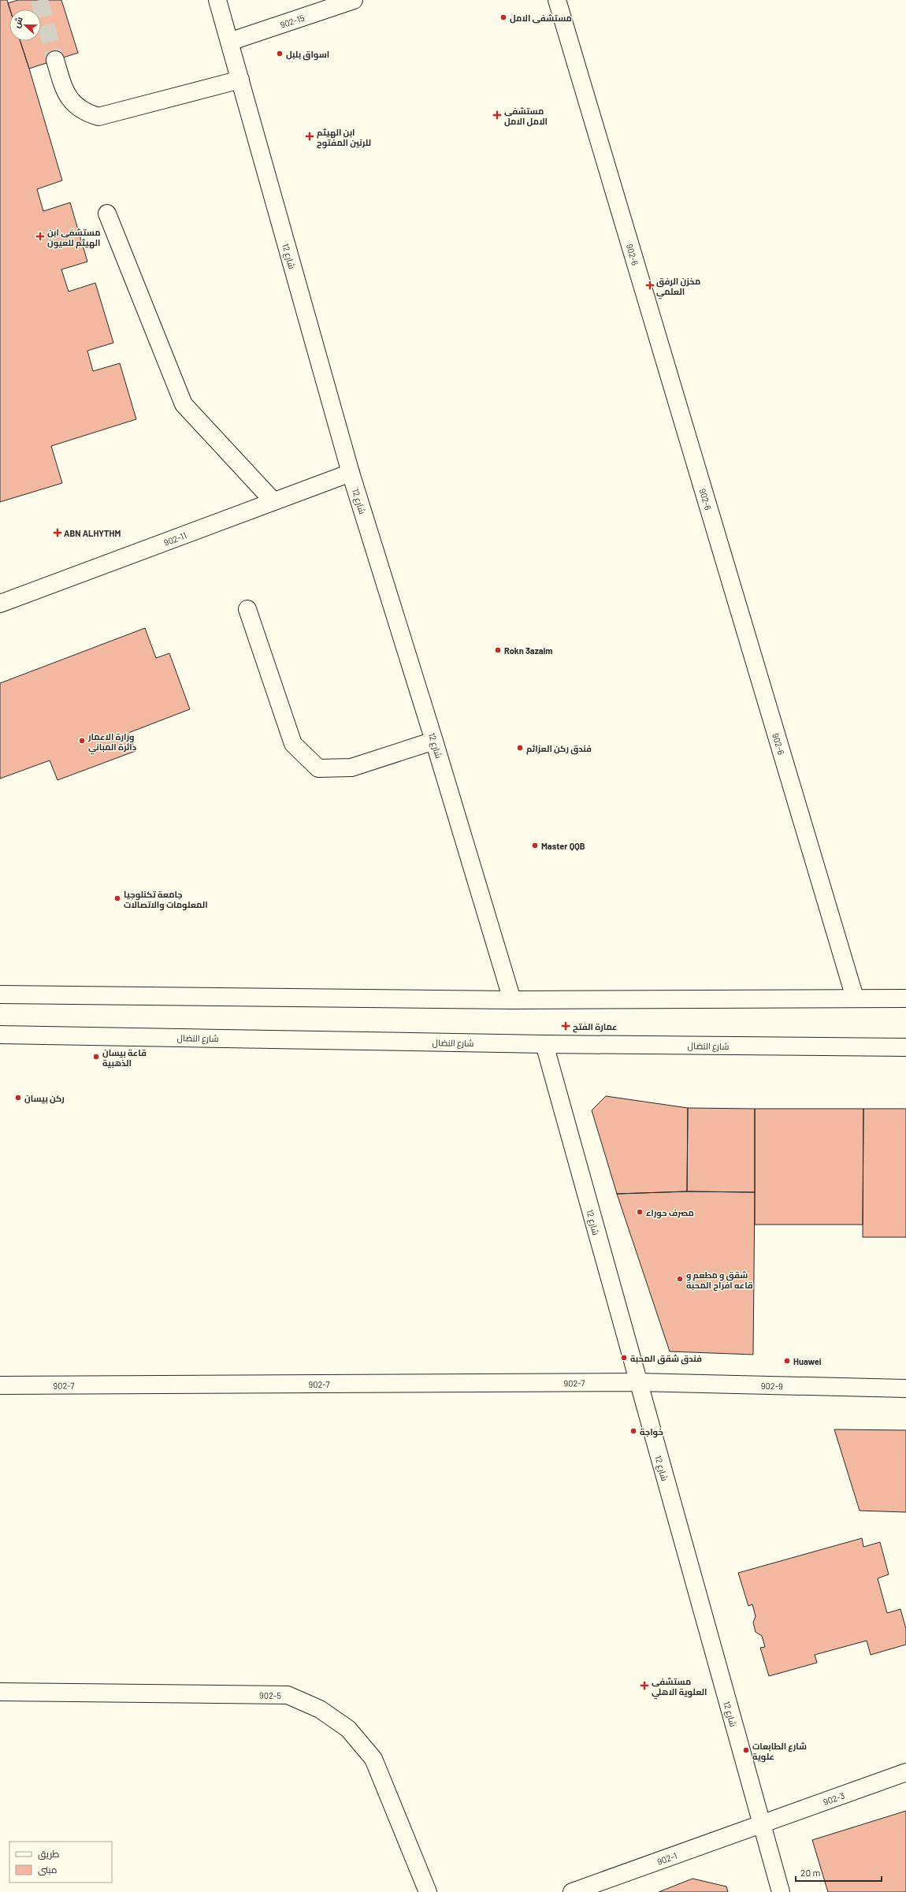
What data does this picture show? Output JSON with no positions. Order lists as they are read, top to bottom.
{
  "streets": {
    "street": [
      "902-15",
      "902-6",
      "شارع 12",
      "902-11",
      "شارع النضال",
      "902-7",
      "902-9",
      "902-5",
      "902-3",
      "902-1"
    ]
  },
  "crossings": [
    ["902-15", "شارع 12"],
    ["شارع 12", "902-11"],
    ["شارع 12", "شارع النضال"],
    ["شارع 12", "902-7"],
    ["شارع 12", "902-9"],
    ["شارع 12", "902-3"],
    ["شارع 12", "902-1"],
    ["902-7", "902-9"],
    ["902-3", "902-1"]
  ],
  "places": {
    "other": [
      "مستشفى الامل",
      "اسواق بلبل",
      "Rokn 3azaim",
      "وزارة الاعمار دائرة المباني",
      "فندق ركن العزائم",
      "Master QQB",
      "جامعة تكنلوجيا المعلومات والاتصالات",
      "قاعة بيسان الذهبية",
      "ركن بيسان",
      "مصرف حوراء",
      "شقق و مطعم و قاعه افراح المحبة",
      "فندق شقق المحبة",
      "Huawei",
      "خواجة",
      "شارع الطابعات علوية"
    ],
    "health": [
      "مستشفى الامل الامل",
      "ابن الهيثم للرنين المفتوح",
      "مستشفى ابن الهيثم للعيون",
      "مخزن الرفق العلمي",
      "ABN ALHYTHM",
      "عمارة الفتح",
      "مستشفى العلوية الاهلي"
    ]
  },
  "legend": ["طريق", "مبنى"],
  "scale_bar": "20 m",
  "north": "left"
}
